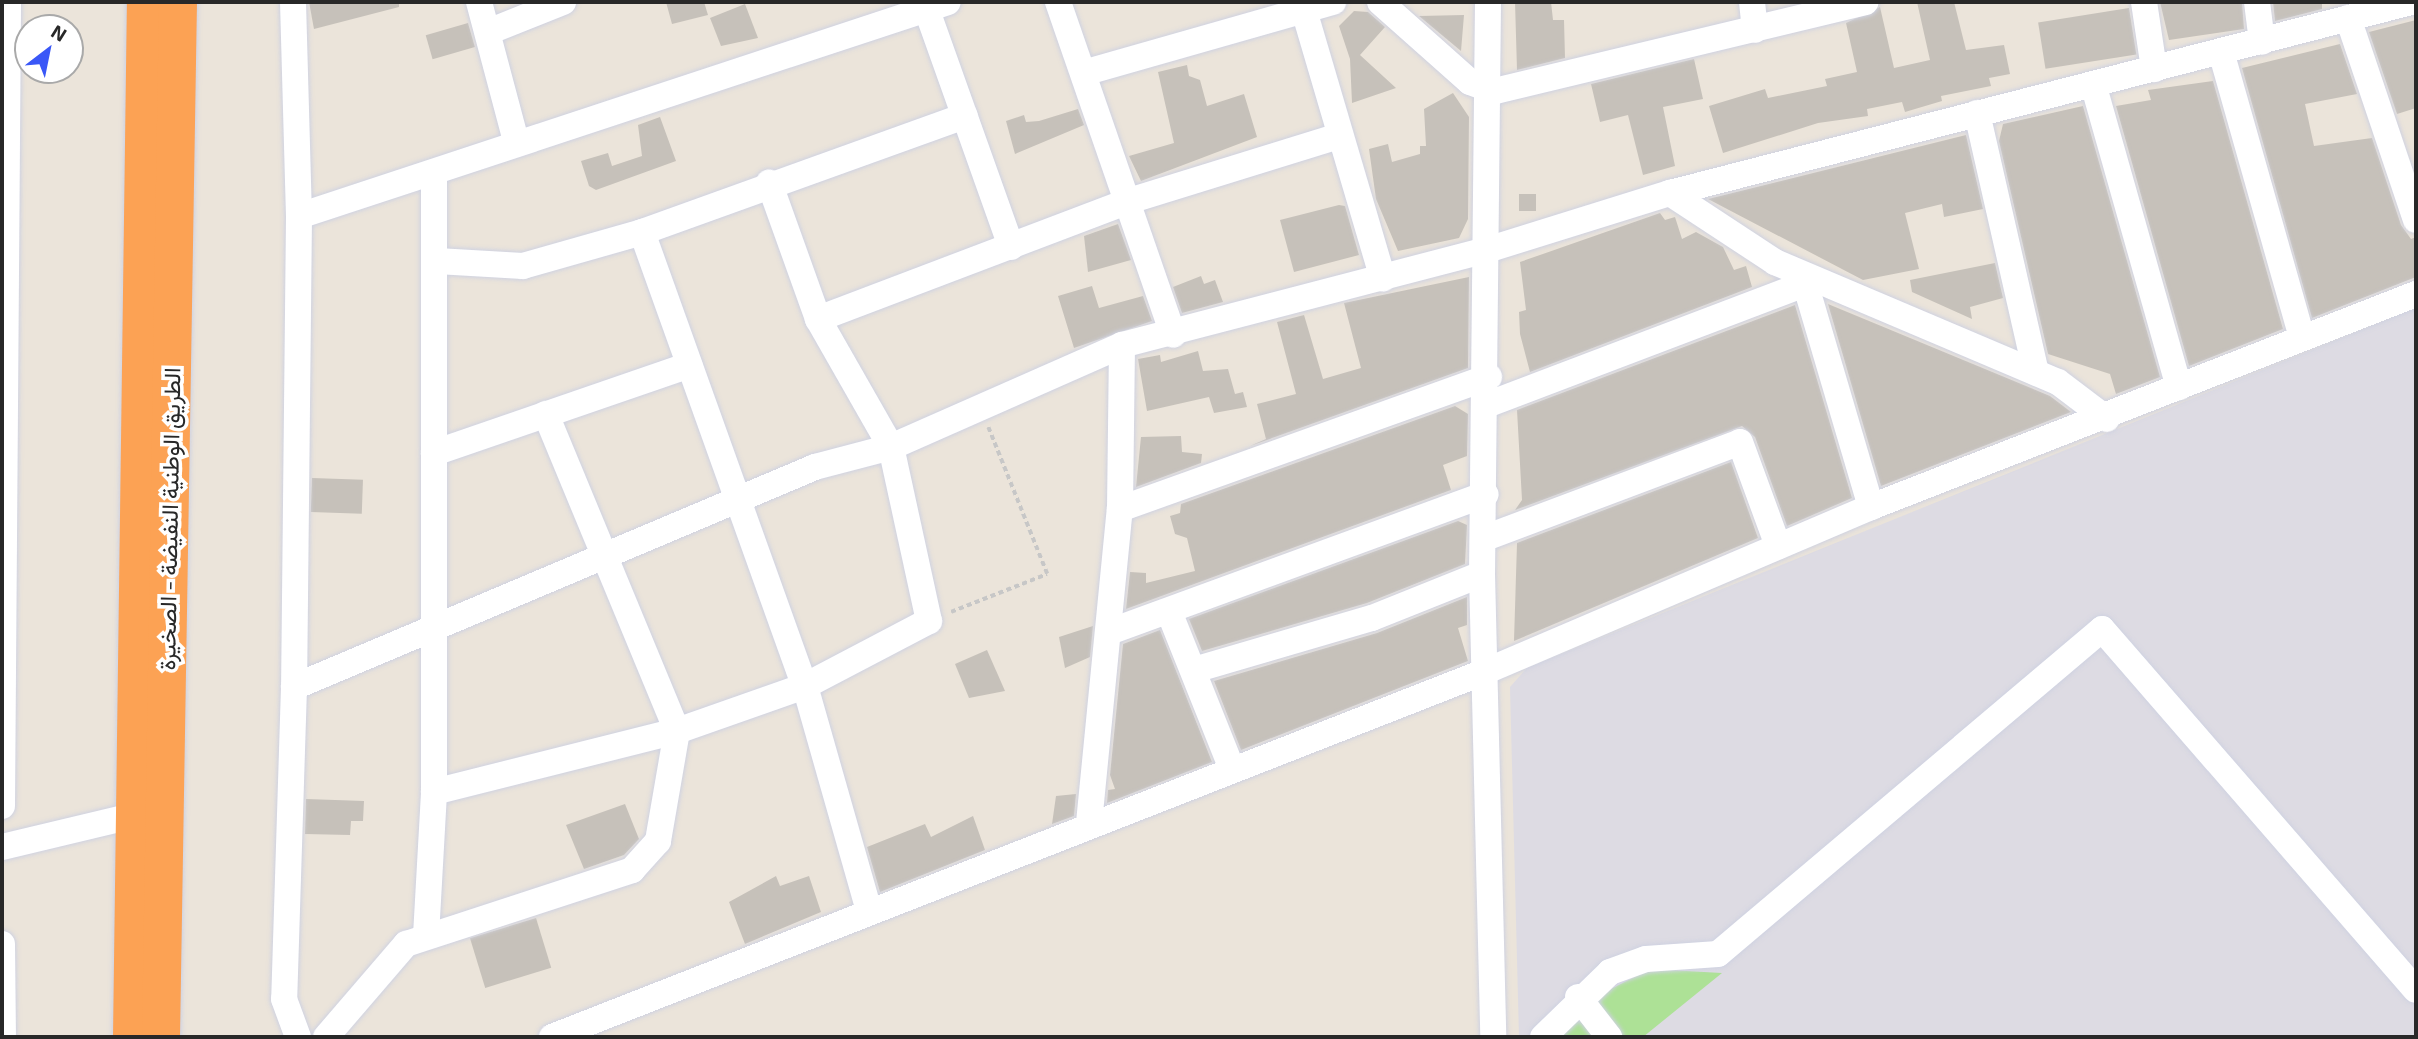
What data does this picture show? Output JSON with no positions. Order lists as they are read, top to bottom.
{
  "streets": {
    "highway": ["الطريق الوطنية النفيضة - الصخيرة"]
  },
  "north": "top right"
}
